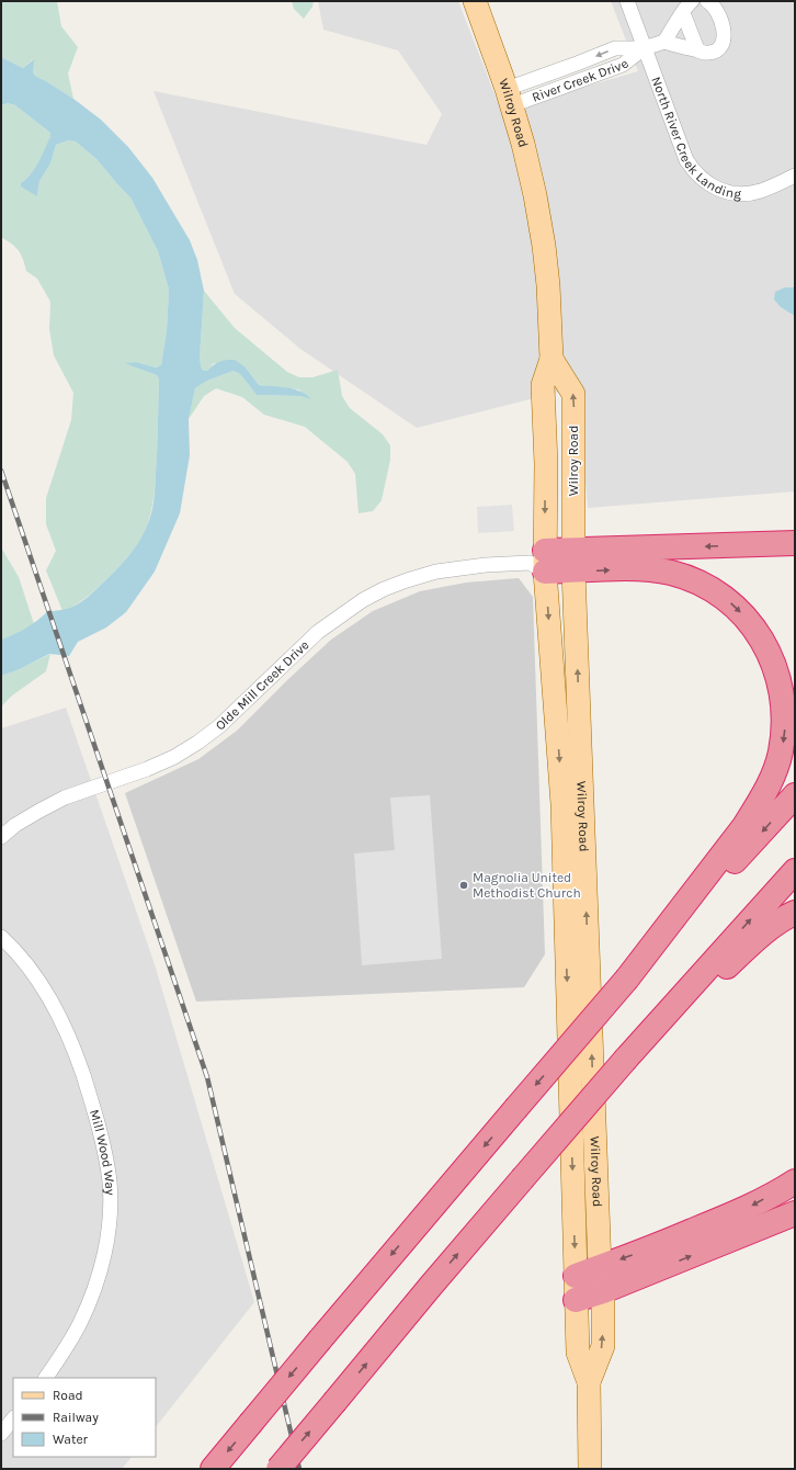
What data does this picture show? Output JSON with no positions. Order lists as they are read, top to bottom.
{
  "streets": {
    "main road": ["Wilroy Road"],
    "street": [
      "River Creek Drive",
      "North River Creek Landing",
      "Olde Mill Creek Drive",
      "Mill Wood Way"
    ]
  },
  "crossings": [
    ["River Creek Drive", "Wilroy Road"],
    ["River Creek Drive", "North River Creek Landing"],
    ["Wilroy Road", "Olde Mill Creek Drive"]
  ],
  "places": ["Magnolia United Methodist Church"],
  "legend": ["Road", "Railway", "Water"]
}
